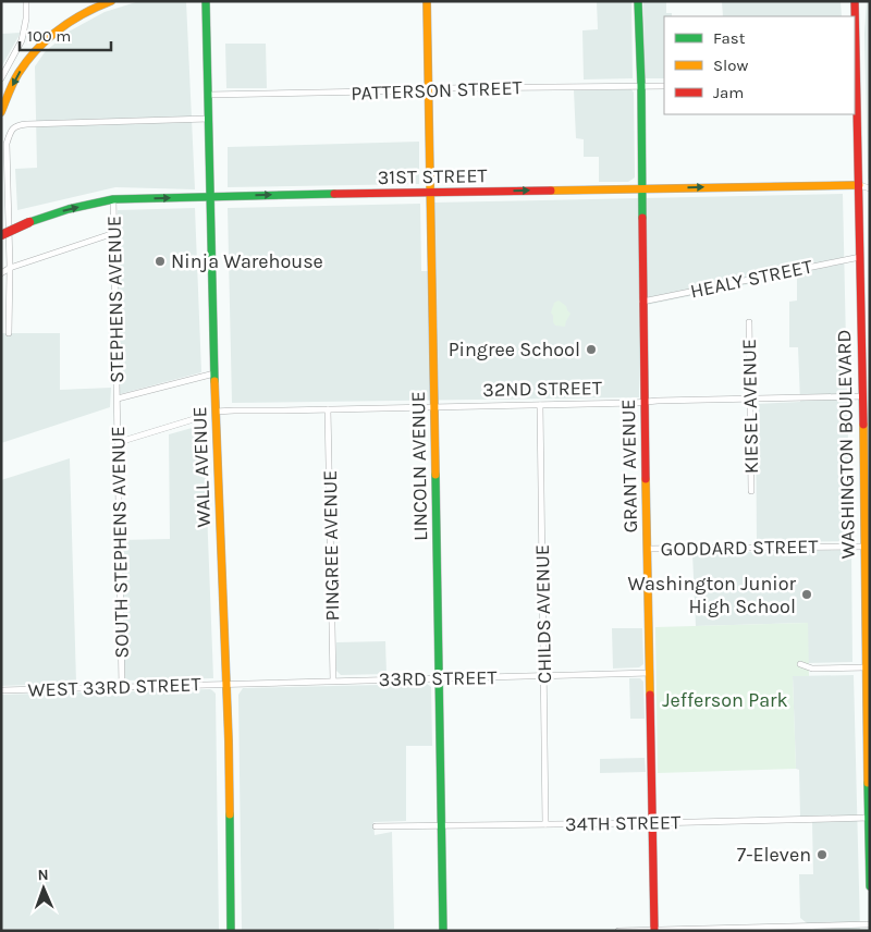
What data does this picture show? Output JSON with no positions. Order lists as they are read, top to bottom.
{
  "streets": {
    "main road": [
      "31ST STREET",
      "WASHINGTON BOULEVARD",
      "LINCOLN AVENUE",
      "GRANT AVENUE",
      "WALL AVENUE"
    ],
    "street": [
      "PATTERSON STREET",
      "HEALY STREET",
      "STEPHENS AVENUE",
      "32ND STREET",
      "KIESEL AVENUE",
      "SOUTH STEPHENS AVENUE",
      "PINGREE AVENUE",
      "GODDARD STREET",
      "CHILDS AVENUE",
      "33RD STREET",
      "WEST 33RD STREET",
      "34TH STREET"
    ]
  },
  "crossings": [
    ["PATTERSON STREET", "LINCOLN AVENUE"],
    ["PATTERSON STREET", "GRANT AVENUE"],
    ["PATTERSON STREET", "WALL AVENUE"],
    ["31ST STREET", "STEPHENS AVENUE"],
    ["31ST STREET", "WASHINGTON BOULEVARD"],
    ["31ST STREET", "LINCOLN AVENUE"],
    ["31ST STREET", "GRANT AVENUE"],
    ["31ST STREET", "WALL AVENUE"],
    ["HEALY STREET", "WASHINGTON BOULEVARD"],
    ["HEALY STREET", "GRANT AVENUE"],
    ["STEPHENS AVENUE", "SOUTH STEPHENS AVENUE"],
    ["32ND STREET", "KIESEL AVENUE"],
    ["32ND STREET", "WASHINGTON BOULEVARD"],
    ["32ND STREET", "LINCOLN AVENUE"],
    ["32ND STREET", "GRANT AVENUE"],
    ["32ND STREET", "WALL AVENUE"],
    ["32ND STREET", "PINGREE AVENUE"],
    ["32ND STREET", "CHILDS AVENUE"],
    ["WASHINGTON BOULEVARD", "GODDARD STREET"],
    ["WASHINGTON BOULEVARD", "34TH STREET"],
    ["LINCOLN AVENUE", "33RD STREET"],
    ["LINCOLN AVENUE", "34TH STREET"],
    ["GRANT AVENUE", "GODDARD STREET"],
    ["GRANT AVENUE", "33RD STREET"],
    ["GRANT AVENUE", "34TH STREET"],
    ["WALL AVENUE", "33RD STREET"],
    ["WALL AVENUE", "WEST 33RD STREET"],
    ["SOUTH STEPHENS AVENUE", "WEST 33RD STREET"],
    ["PINGREE AVENUE", "33RD STREET"],
    ["CHILDS AVENUE", "33RD STREET"],
    ["CHILDS AVENUE", "34TH STREET"],
    ["33RD STREET", "WEST 33RD STREET"]
  ],
  "one_way": ["31ST STREET"],
  "parks": ["Jefferson Park"],
  "places": [
    "Ninja Warehouse",
    "Pingree School",
    "Washington Junior High School",
    "7-Eleven"
  ],
  "legend": ["Fast", "Slow", "Jam"],
  "scale_bar": "100 m",
  "north": "top"
}
